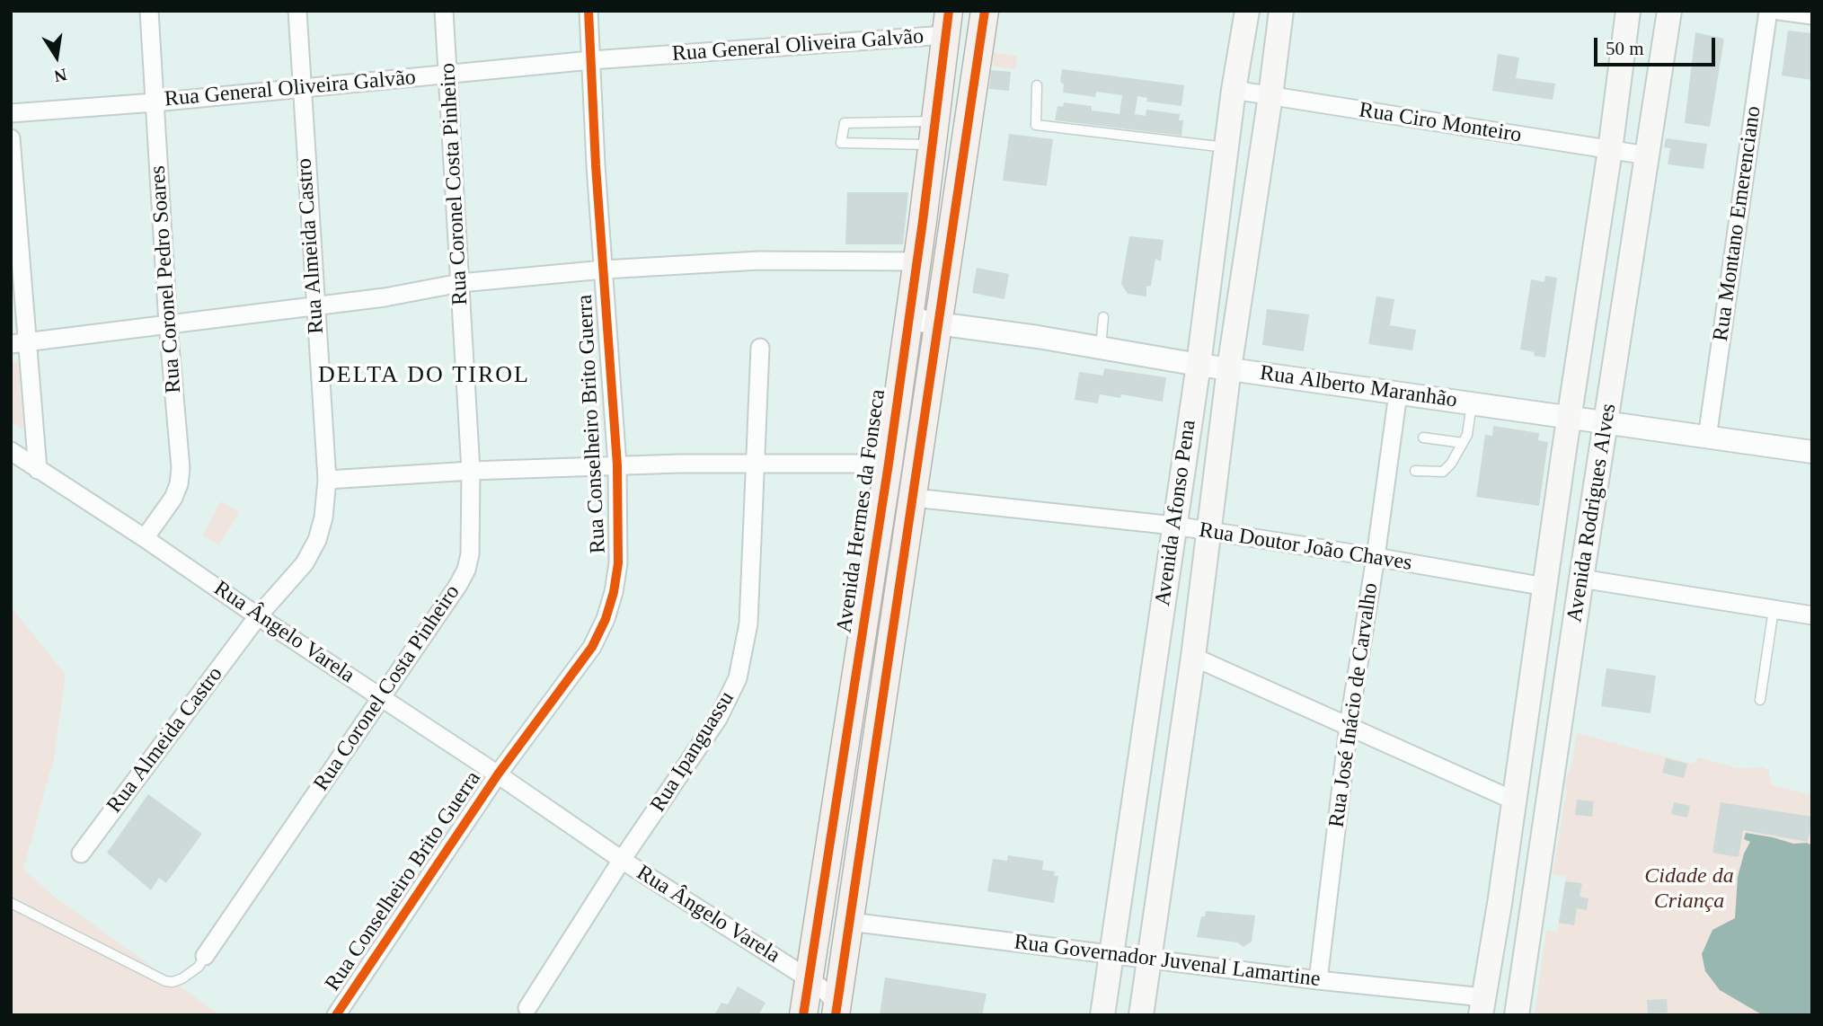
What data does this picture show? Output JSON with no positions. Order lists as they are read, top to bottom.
{
  "streets": {
    "main road": ["Avenida Hermes da Fonseca", "Avenida Afonso Pena", "Avenida Rodrigues Alves"],
    "street": [
      "Rua General Oliveira Galvão",
      "Rua Ciro Monteiro",
      "Rua Coronel Costa Pinheiro",
      "Rua Montano Emerenciano",
      "Rua Almeida Castro",
      "Rua Coronel Pedro Soares",
      "Rua Alberto Maranhão",
      "Rua Conselheiro Brito Guerra",
      "Rua Doutor João Chaves",
      "Rua Ângelo Varela",
      "Rua José Inácio de Carvalho",
      "Rua Ipanguassu",
      "Rua Governador Juvenal Lamartine"
    ]
  },
  "crossings": [
    ["Rua General Oliveira Galvão", "Rua Coronel Costa Pinheiro"],
    ["Rua General Oliveira Galvão", "Rua Almeida Castro"],
    ["Rua General Oliveira Galvão", "Rua Coronel Pedro Soares"],
    ["Rua General Oliveira Galvão", "Rua Conselheiro Brito Guerra"],
    ["Rua General Oliveira Galvão", "Avenida Hermes da Fonseca"],
    ["Rua Ciro Monteiro", "Avenida Afonso Pena"],
    ["Rua Ciro Monteiro", "Avenida Rodrigues Alves"],
    ["Rua Coronel Costa Pinheiro", "Rua Ângelo Varela"],
    ["Rua Montano Emerenciano", "Rua Alberto Maranhão"],
    ["Rua Almeida Castro", "Rua Ângelo Varela"],
    ["Rua Coronel Pedro Soares", "Rua Ângelo Varela"],
    ["Rua Alberto Maranhão", "Avenida Hermes da Fonseca"],
    ["Rua Alberto Maranhão", "Avenida Afonso Pena"],
    ["Rua Alberto Maranhão", "Avenida Rodrigues Alves"],
    ["Rua Alberto Maranhão", "Rua José Inácio de Carvalho"],
    ["Rua Conselheiro Brito Guerra", "Rua Ângelo Varela"],
    ["Avenida Hermes da Fonseca", "Rua Ângelo Varela"],
    ["Avenida Afonso Pena", "Rua Doutor João Chaves"],
    ["Avenida Afonso Pena", "Rua Governador Juvenal Lamartine"],
    ["Avenida Rodrigues Alves", "Rua Doutor João Chaves"],
    ["Avenida Rodrigues Alves", "Rua Governador Juvenal Lamartine"],
    ["Rua Doutor João Chaves", "Rua José Inácio de Carvalho"],
    ["Rua Ângelo Varela", "Rua Ipanguassu"],
    ["Rua José Inácio de Carvalho", "Rua Governador Juvenal Lamartine"]
  ],
  "districts": ["DELTA DO TIROL"],
  "parks": ["Cidade da Criança"],
  "scale_bar": "50 m",
  "north": "bottom"
}
